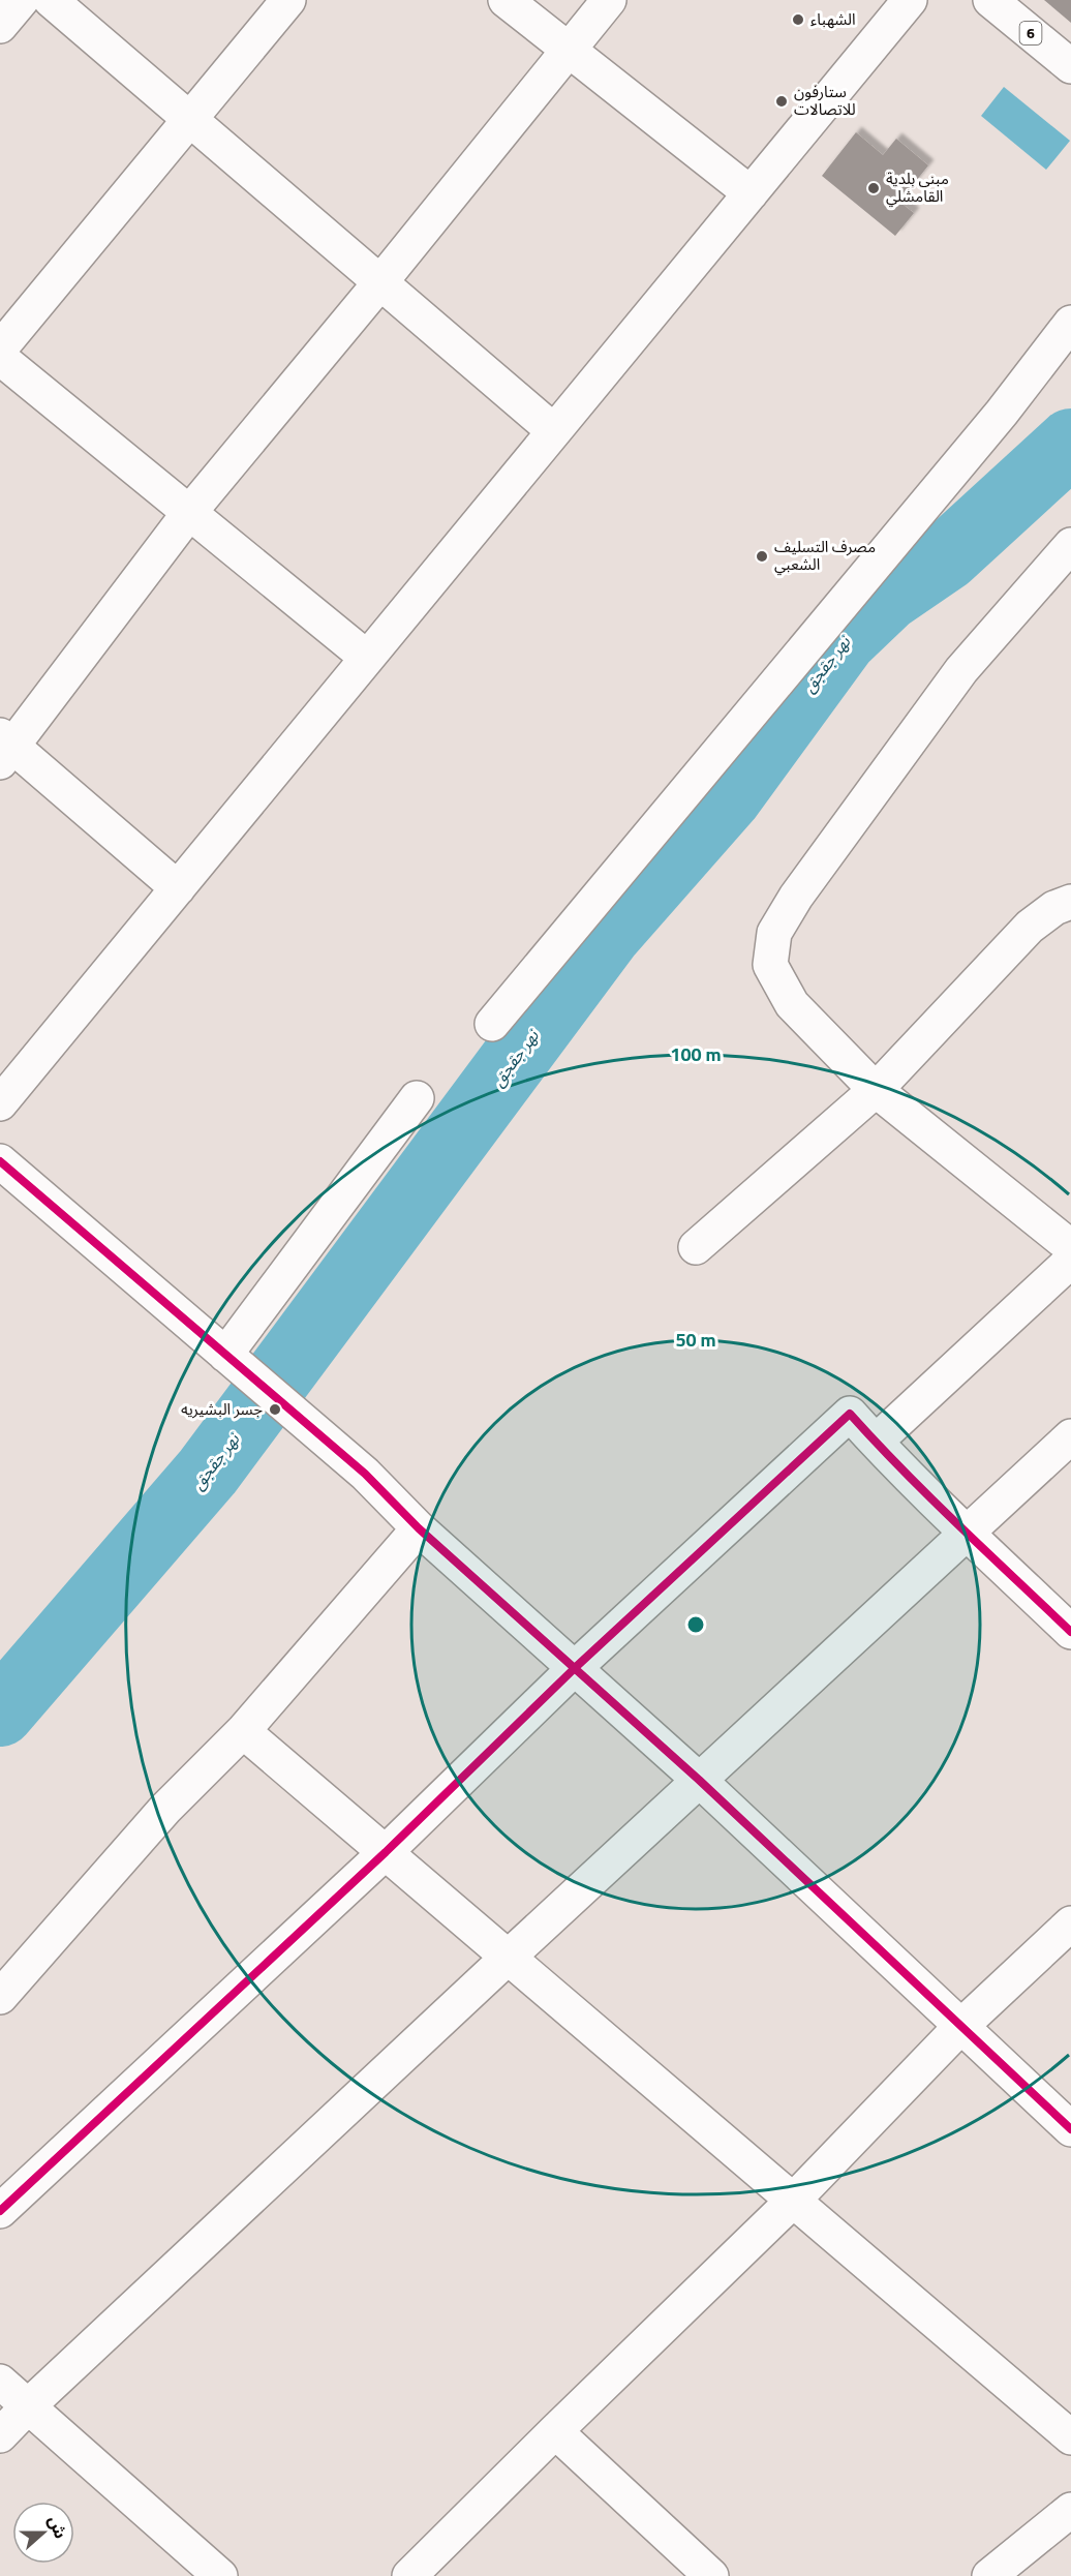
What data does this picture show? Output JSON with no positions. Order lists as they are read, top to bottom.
{
  "streets": {
    "main road": ["6"]
  },
  "water": ["نهر جقجق"],
  "places": [
    "الشهباء",
    "ستارفون للاتصالات",
    "مبنى بلدية القامشلي",
    "مصرف التسليف الشعبي",
    "جسر البشيريه"
  ],
  "north": "right",
  "rings": ["100 m", "50 m"]
}
